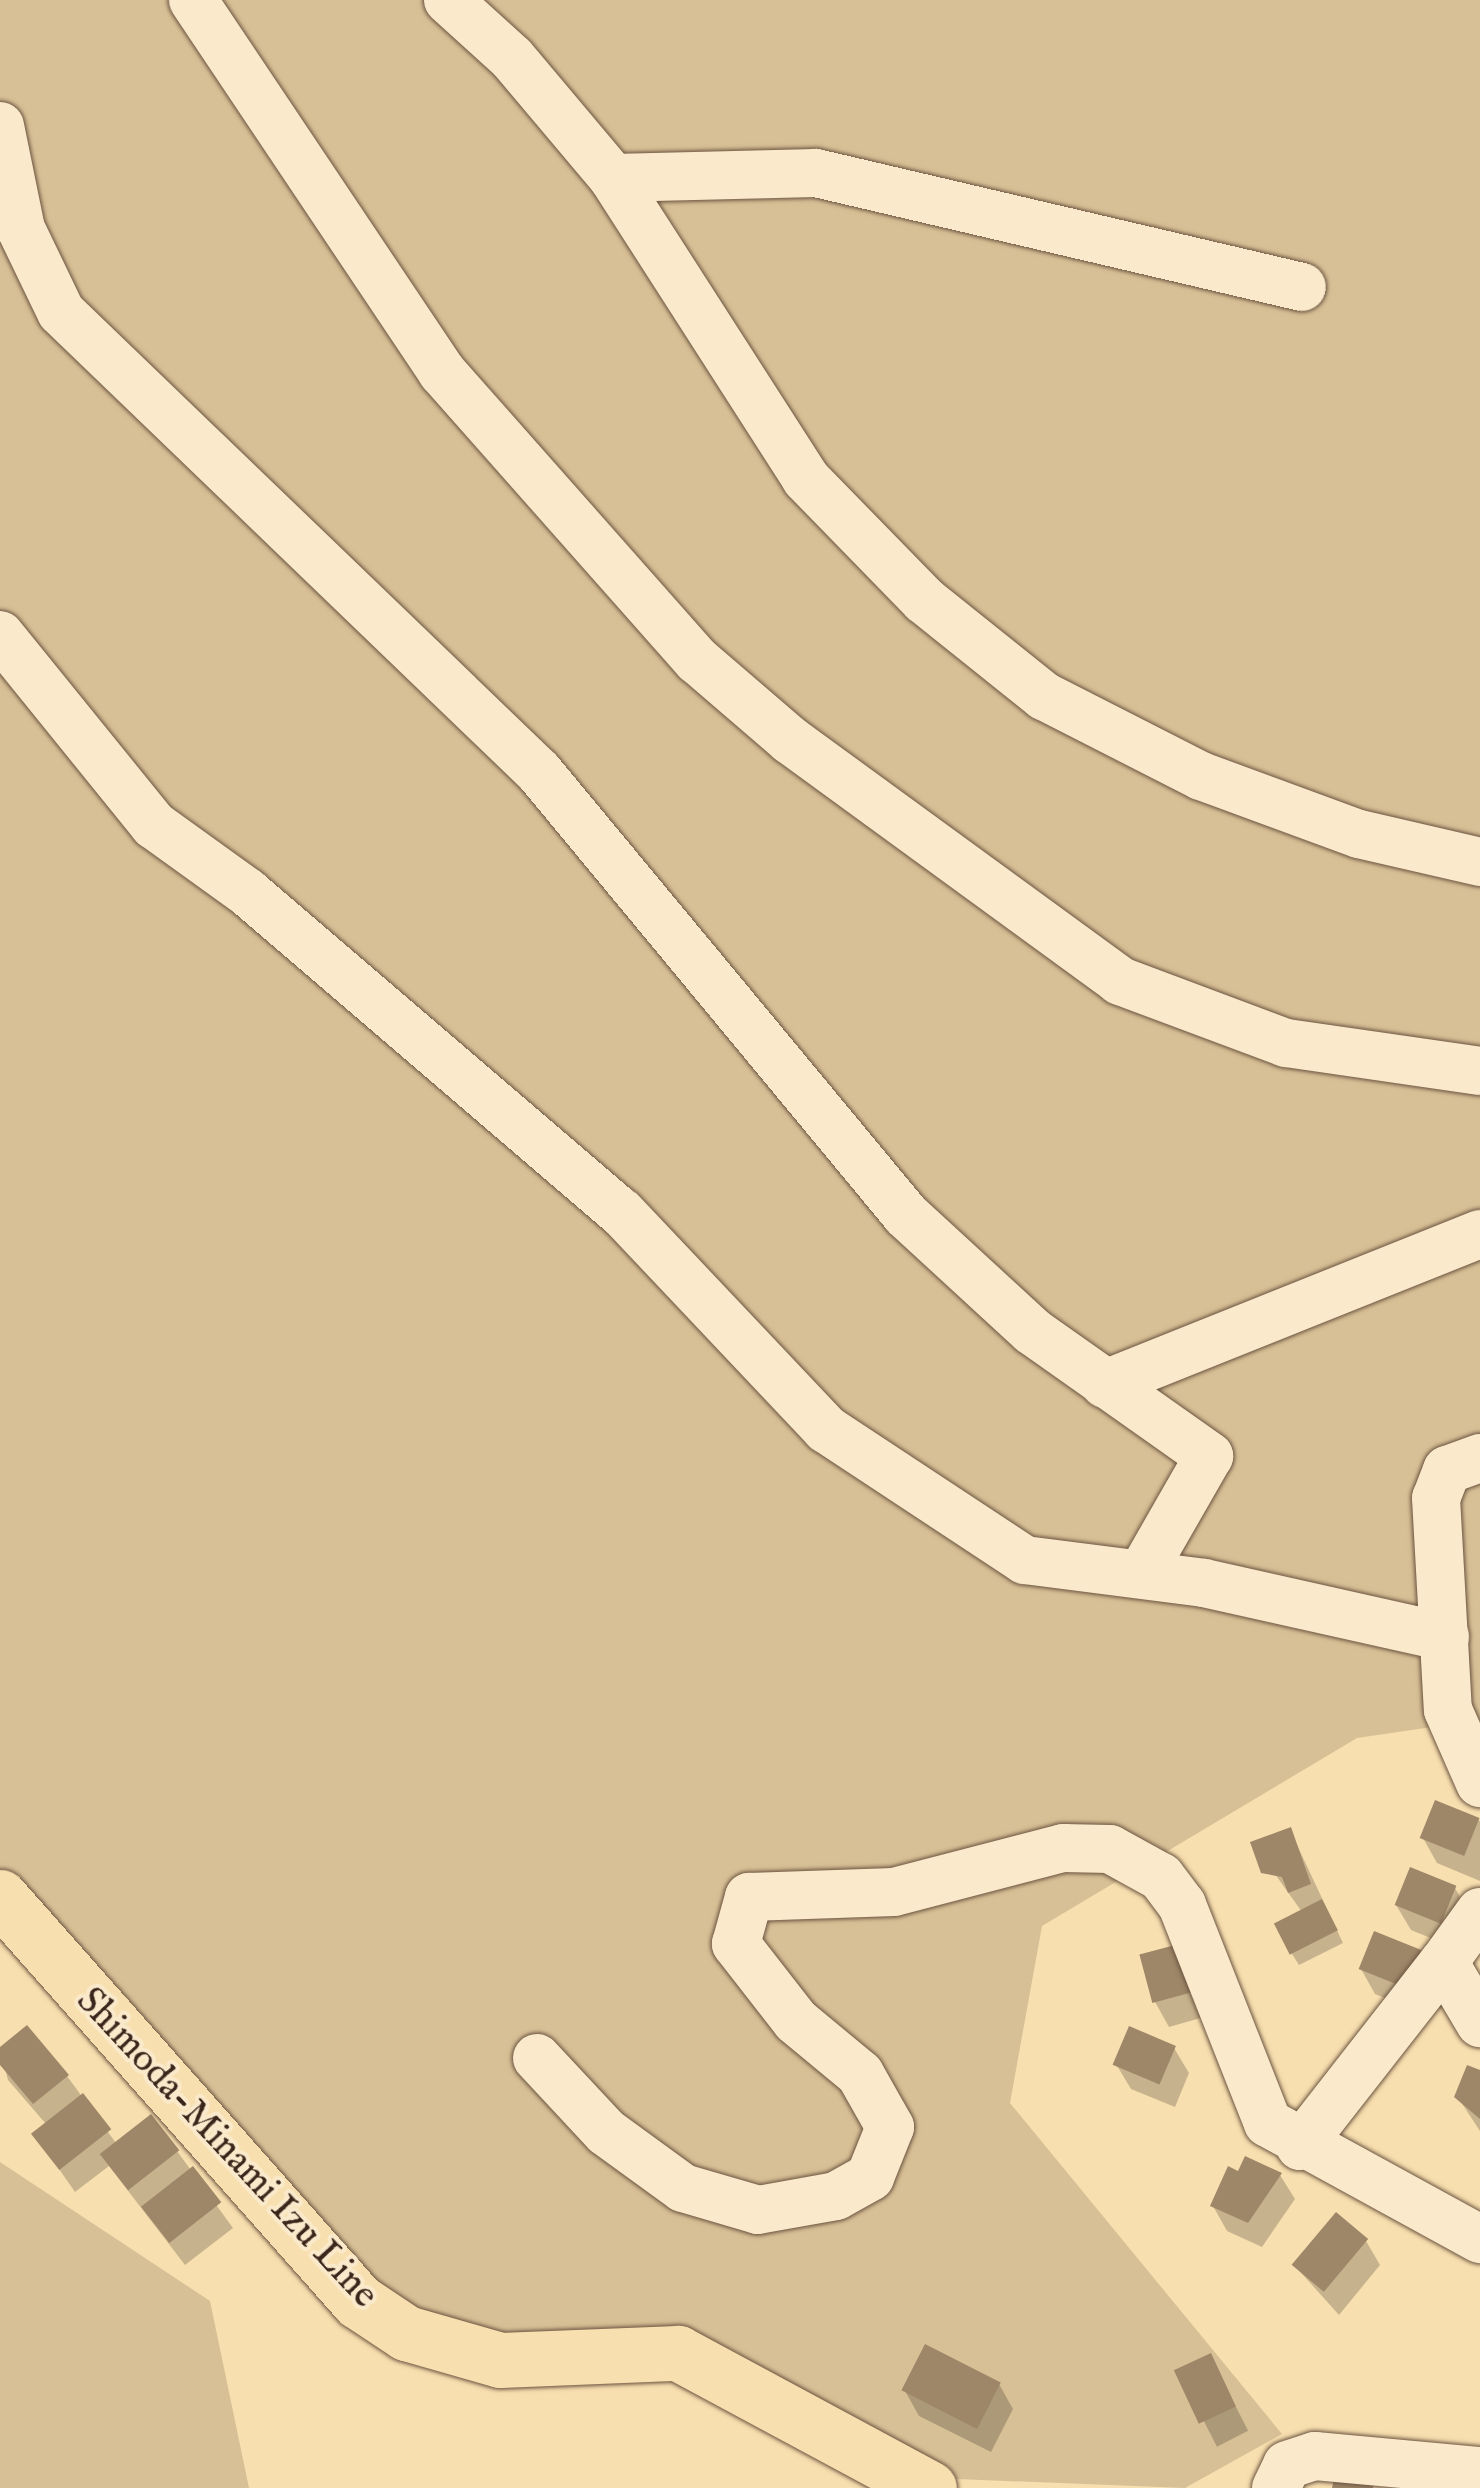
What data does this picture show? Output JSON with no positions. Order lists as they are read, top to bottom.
{
  "streets": {
    "main road": ["Shimoda-Minami Izu Line"]
  }
}
